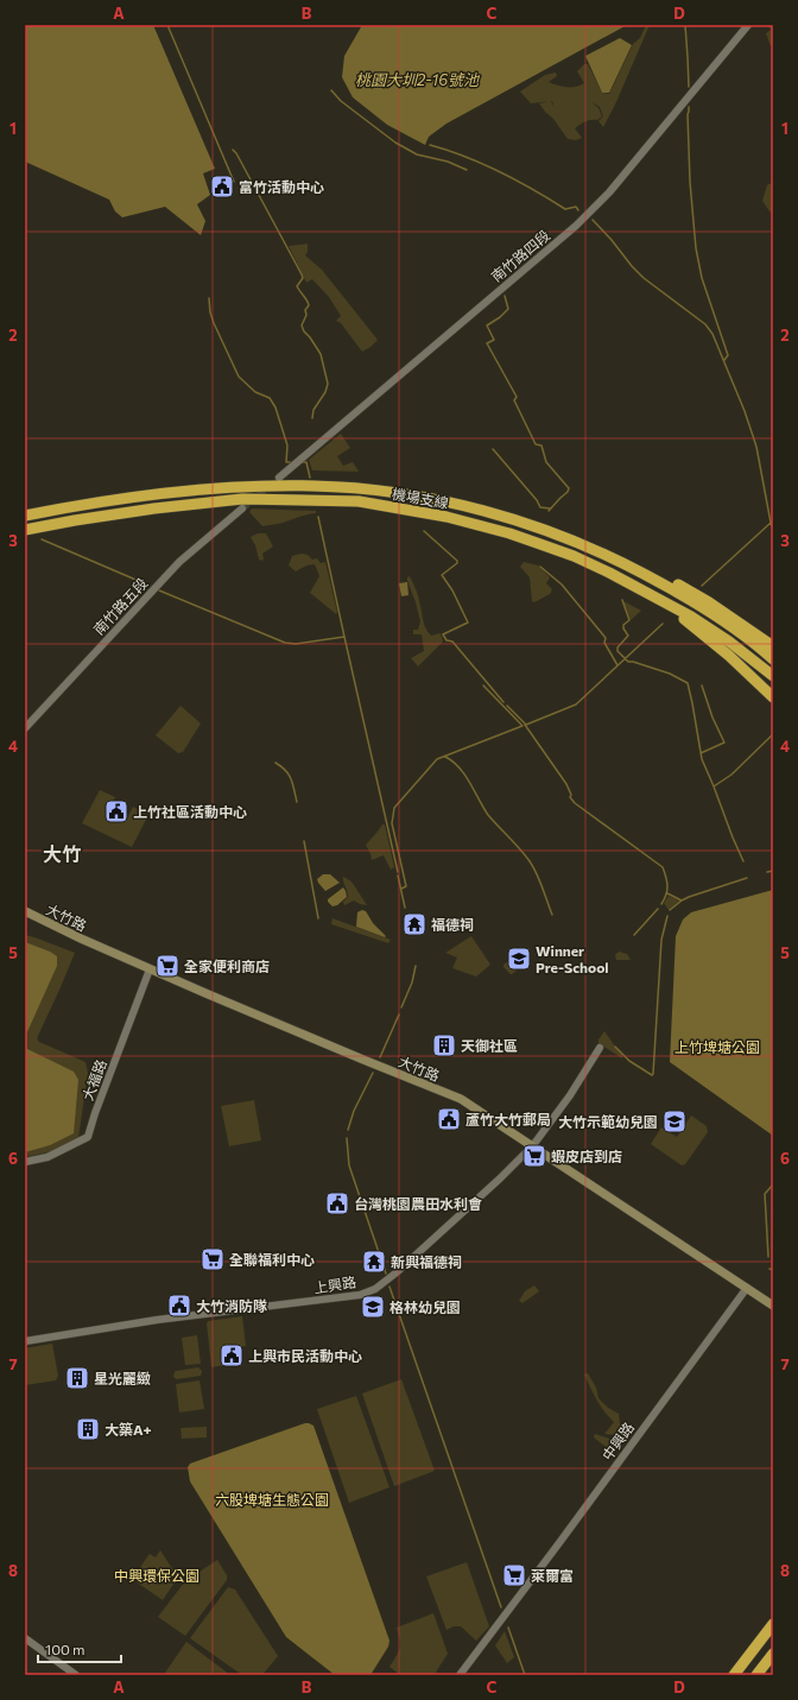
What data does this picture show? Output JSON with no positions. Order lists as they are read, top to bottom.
{
  "streets": {
    "highway": ["機場支線"],
    "main road": ["大竹路"],
    "street": [
      "南竹路四段",
      "南竹路五段",
      "大福路",
      "上興路",
      "中興路"
    ]
  },
  "crossings": [
    ["大竹路", "大福路"],
    ["大竹路", "上興路"],
    ["大竹路", "中興路"]
  ],
  "districts": ["大竹"],
  "water": ["桃園大圳2-16號池"],
  "parks": ["上竹埤塘公園", "六股埤塘生態公園", "中興環保公園"],
  "places": {
    "public building": [
      "富竹活動中心",
      "上竹社區活動中心",
      "蘆竹大竹郵局",
      "台灣桃園農田水利會",
      "大竹消防隊",
      "上興市民活動中心"
    ],
    "temple": ["福德祠", "新興福德祠"],
    "school or university": ["Winner Pre-School", "大竹示範幼兒園", "格林幼兒園"],
    "supermarket": [
      "全家便利商店",
      "蝦皮店到店",
      "全聯福利中心",
      "萊爾富"
    ],
    "building": ["天御社區", "星光麗緻", "大築A+"]
  },
  "scale_bar": "100 m",
  "grid": {
    "columns": [
      "A",
      "B",
      "C",
      "D"
    ],
    "rows": [
      "1",
      "2",
      "3",
      "4",
      "5",
      "6",
      "7",
      "8"
    ]
  }
}
